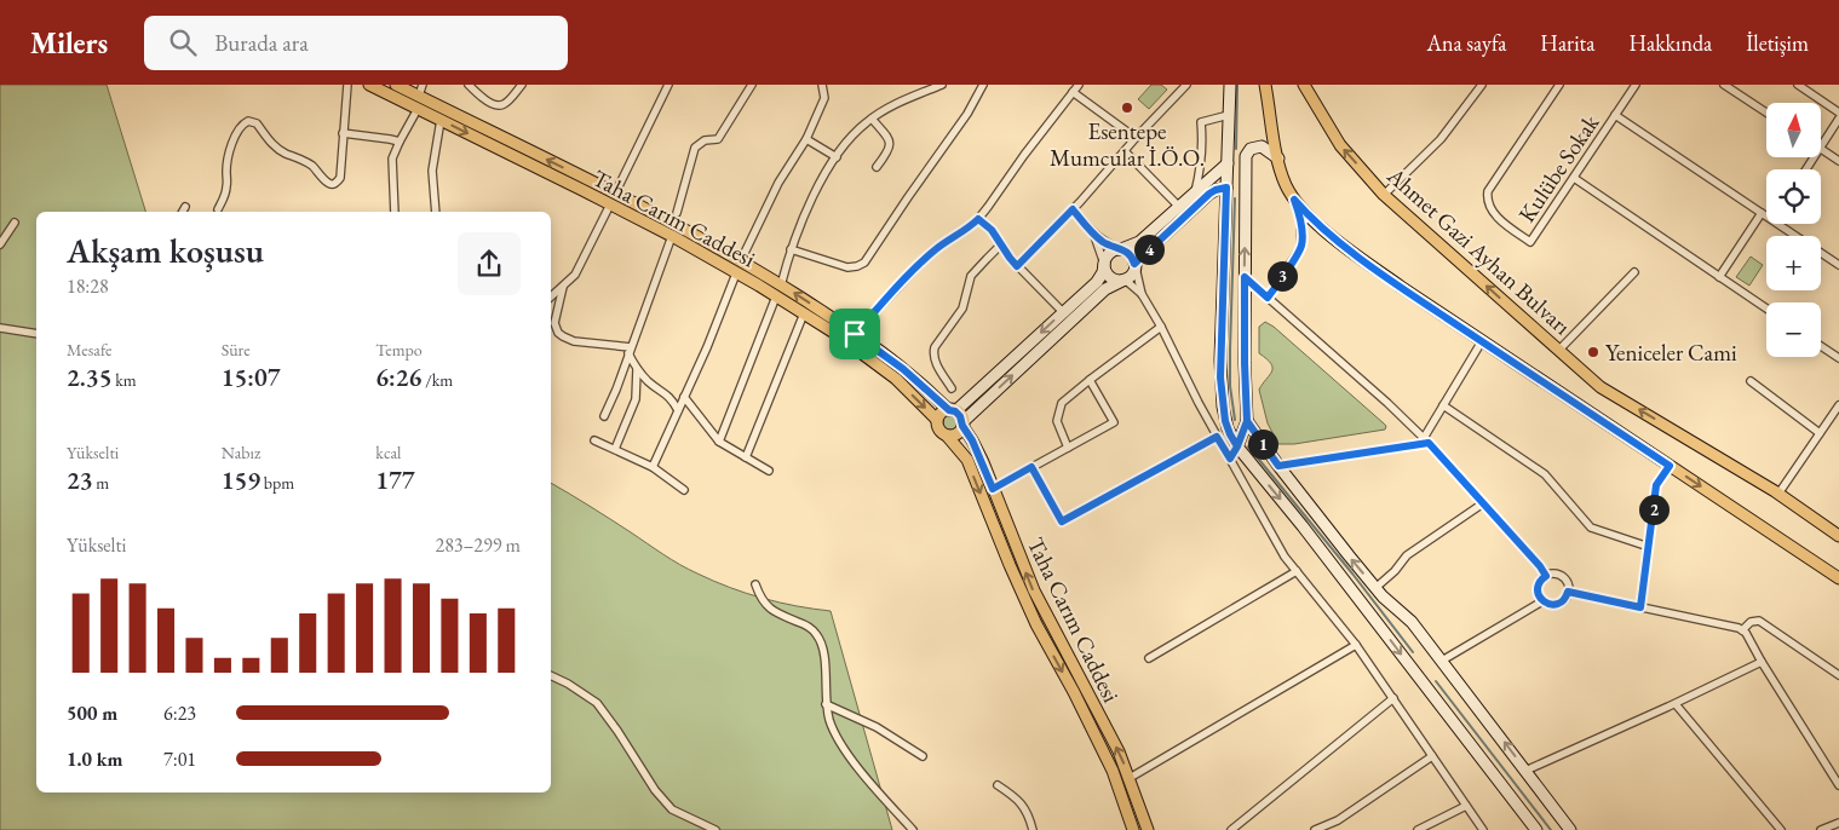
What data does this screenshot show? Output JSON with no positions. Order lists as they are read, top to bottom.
{
  "streets": {
    "main road": ["Taha Carım Caddesi", "Ahmet Gazi Ayhan Bulvarı"],
    "street": ["Kulübe Sokak"]
  },
  "places": ["Esentepe Mumcular İ.Ö.O.", "Yeniceler Cami"],
  "north": "top",
  "page": {
    "header": "Milers",
    "search": "Burada ara",
    "nav": [
      "Ana sayfa",
      "Harita",
      "Hakkında",
      "İletişim"
    ],
    "map_buttons": ["+", "−"],
    "heading": ["Akşam koşusu", "18:28"],
    "pins": [
      "4",
      "3",
      "1",
      "2"
    ],
    "stats": [
      ["Mesafe", "2.35 km"],
      ["Süre", "15:07"],
      ["Tempo", "6:26 /km"],
      ["Yükselti", "23 m"],
      ["Nabız", "159 bpm"],
      ["kcal", "177"]
    ],
    "chart": ["Yükselti", "283–299 m"],
    "list": [
      {
        "name": "500 m",
        "note": "6:23"
      },
      {
        "name": "1.0 km",
        "note": "7:01"
      }
    ]
  }
}
